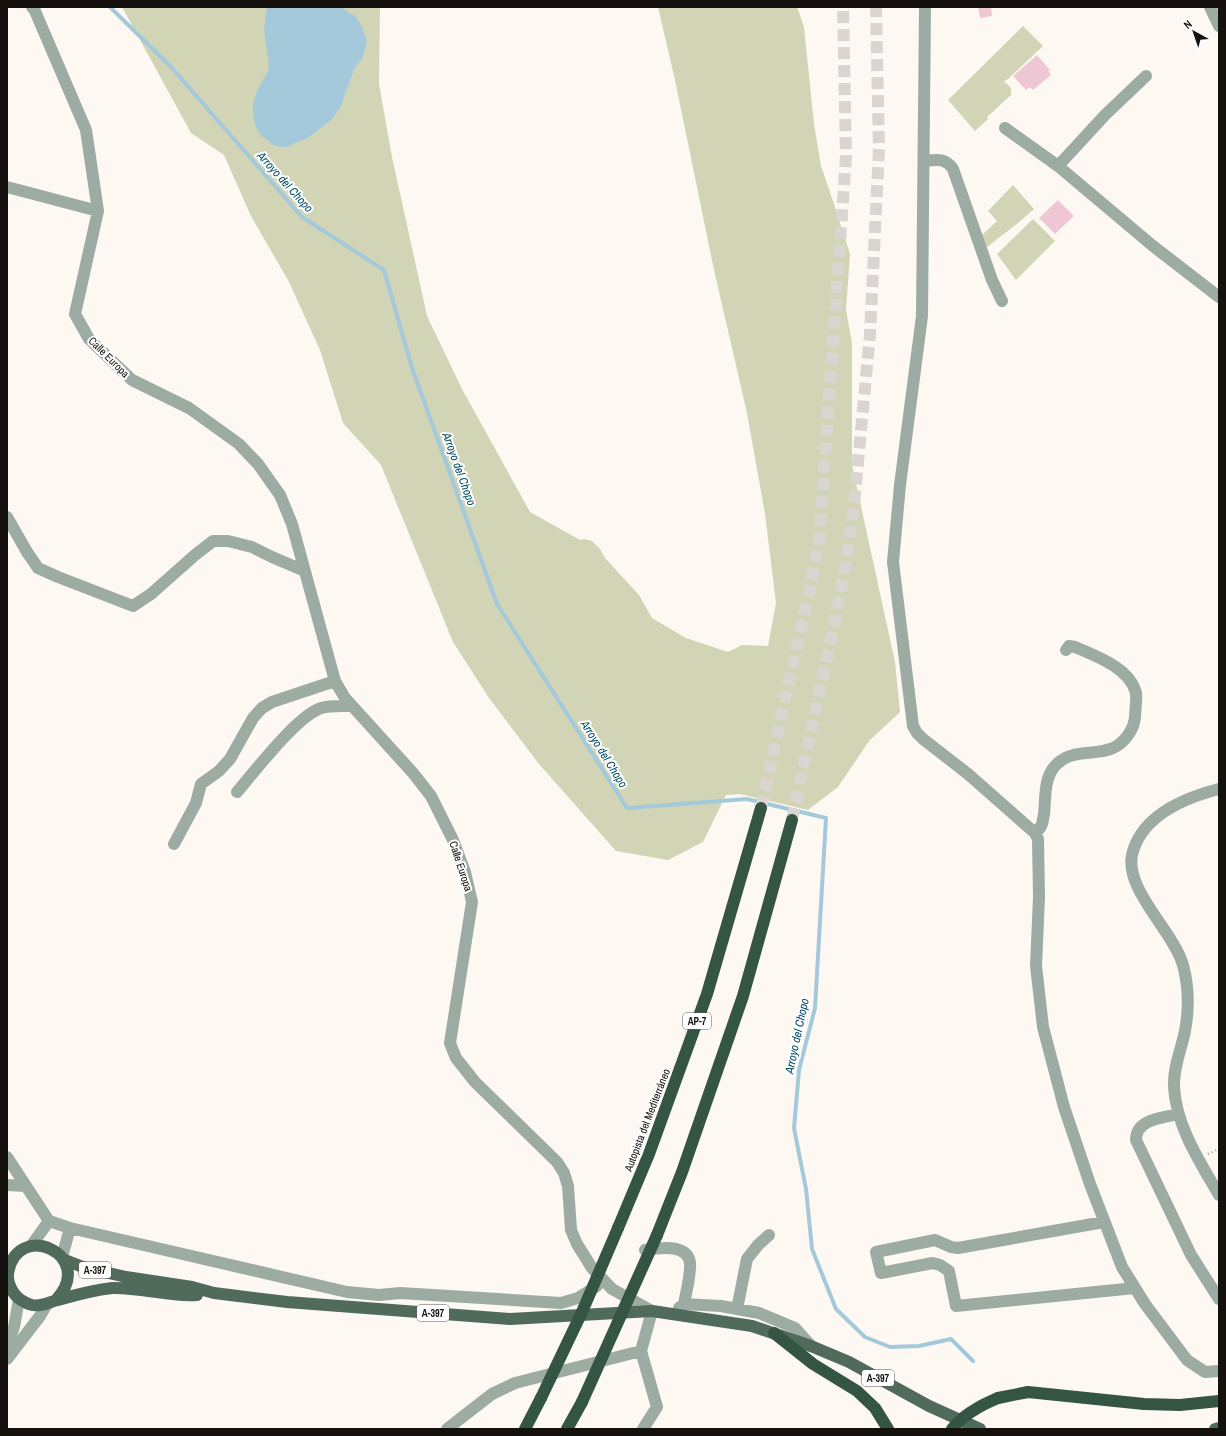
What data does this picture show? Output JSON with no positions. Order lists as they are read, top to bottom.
{
  "streets": {
    "highway": ["AP-7", "Autopista del Mediterráneo"],
    "main road": ["A-397"],
    "street": ["Calle Europa"]
  },
  "water": ["Arroyo del Chopo"],
  "north": "top left"
}
